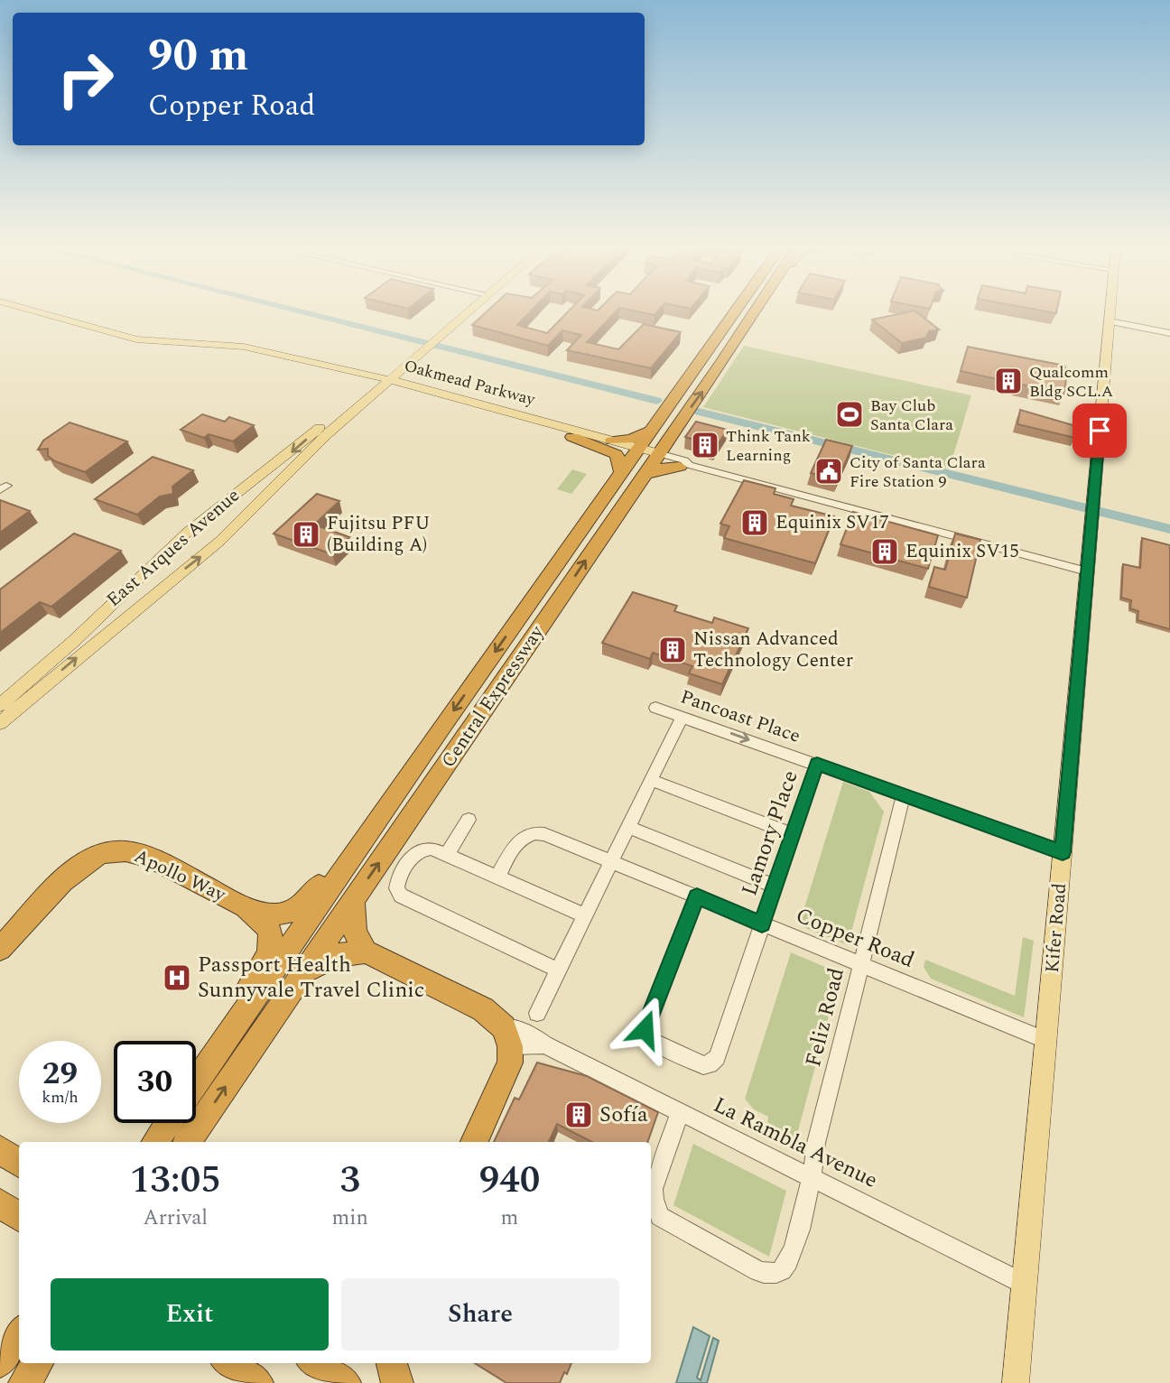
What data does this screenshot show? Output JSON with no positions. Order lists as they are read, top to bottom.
{
  "streets": {
    "highway": ["Central Expressway", "Apollo Way"],
    "main road": ["Oakmead Parkway", "East Arques Avenue", "Kifer Road"],
    "street": [
      "Pancoast Place",
      "Lamory Place",
      "Copper Road",
      "Feliz Road",
      "La Rambla Avenue"
    ]
  },
  "crossings": [
    ["Oakmead Parkway", "East Arques Avenue"],
    ["Oakmead Parkway", "Central Expressway"],
    ["Pancoast Place", "Lamory Place"],
    ["Pancoast Place", "Kifer Road"],
    ["Pancoast Place", "Feliz Road"],
    ["Lamory Place", "Copper Road"],
    ["Kifer Road", "Copper Road"],
    ["Kifer Road", "La Rambla Avenue"],
    ["Copper Road", "Feliz Road"],
    ["Feliz Road", "La Rambla Avenue"]
  ],
  "places": {
    "building": [
      "Qualcomm Bldg SCL.A",
      "Think Tank Learning",
      "Equinix SV17",
      "Fujitsu PFU (Building A)",
      "Equinix SV15",
      "Nissan Advanced Technology Center",
      "Sofía"
    ],
    "sports": ["Bay Club Santa Clara"],
    "public building": ["City of Santa Clara Fire Station 9"],
    "hospital": ["Passport Health Sunnyvale Travel Clinic"]
  },
  "page": {
    "turn": ["90 m", "Copper Road"],
    "speed": "29 km/h",
    "limit": "30",
    "eta": [
      "13:05",
      "Arrival",
      "3",
      "min",
      "940",
      "m"
    ],
    "buttons": ["Exit", "Share"]
  }
}
